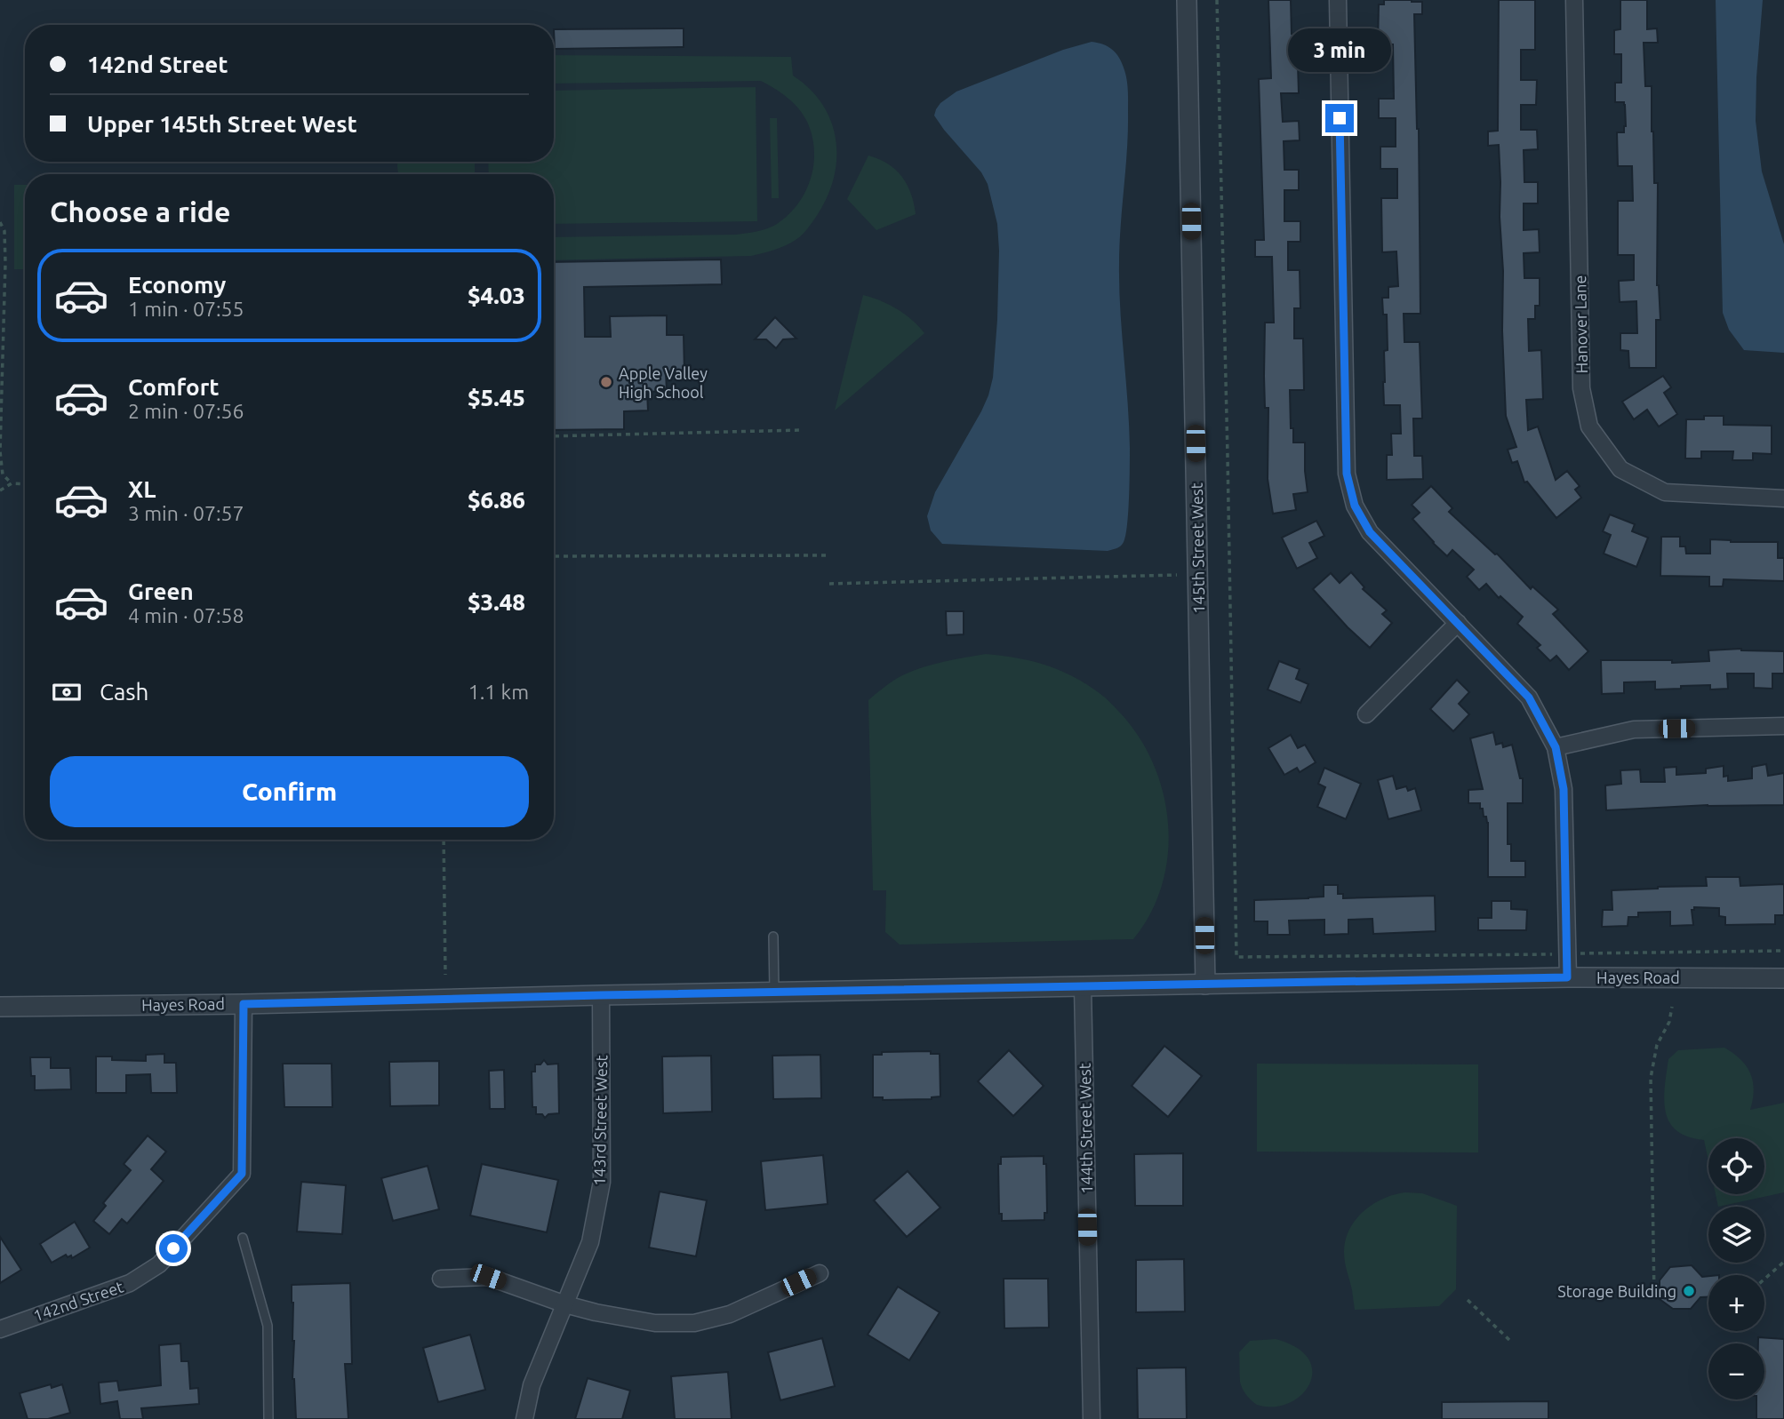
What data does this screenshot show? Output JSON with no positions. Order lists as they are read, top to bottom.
{
  "streets": {
    "street": [
      "Hanover Lane",
      "145th Street West",
      "Hayes Road",
      "143rd Street West",
      "144th Street West",
      "142nd Street"
    ]
  },
  "crossings": [
    ["145th Street West", "Hayes Road"],
    ["Hayes Road", "143rd Street West"],
    ["Hayes Road", "144th Street West"],
    ["Hayes Road", "142nd Street"]
  ],
  "places": ["Apple Valley High School", "Storage Building"],
  "page": {
    "banner": ["142nd Street", "Upper 145th Street West"],
    "bubble": "3 min",
    "heading": "Choose a ride",
    "list": [
      {
        "name": "Economy",
        "note": "1 min · 07:55",
        "value": "$4.03"
      },
      {
        "name": "Comfort",
        "note": "2 min · 07:56",
        "value": "$5.45"
      },
      {
        "name": "XL",
        "note": "3 min · 07:57",
        "value": "$6.86"
      },
      {
        "name": "Green",
        "note": "4 min · 07:58",
        "value": "$3.48"
      }
    ],
    "pay": ["Cash", "1.1 km"],
    "buttons": "Confirm",
    "map_buttons": ["+", "−"]
  }
}
